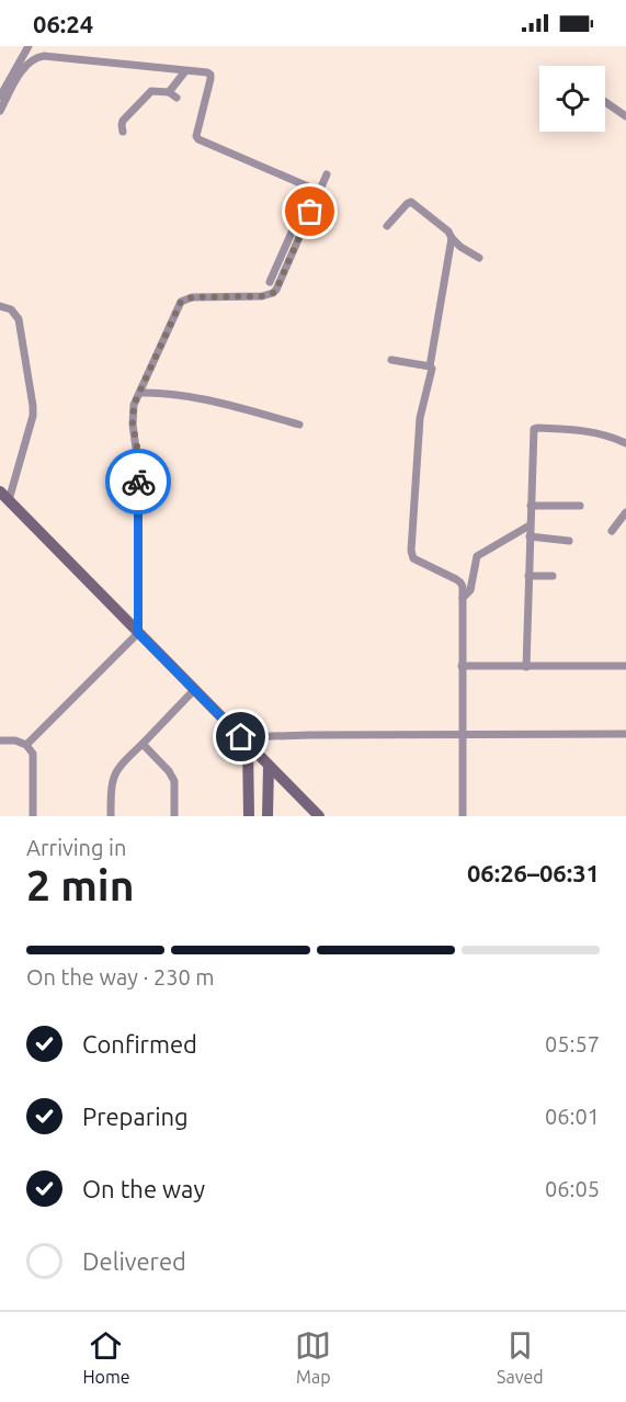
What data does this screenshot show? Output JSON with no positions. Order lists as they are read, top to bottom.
{
  "page": {
    "status": "06:24",
    "heading": ["2 min", "Arriving in", "06:26–06:31"],
    "bar": "On the way · 230 m",
    "list": [
      ["Confirmed", "05:57"],
      ["Preparing", "06:01"],
      ["On the way", "06:05"],
      "Delivered"
    ],
    "tabs": ["Home", "Map", "Saved"]
  }
}
